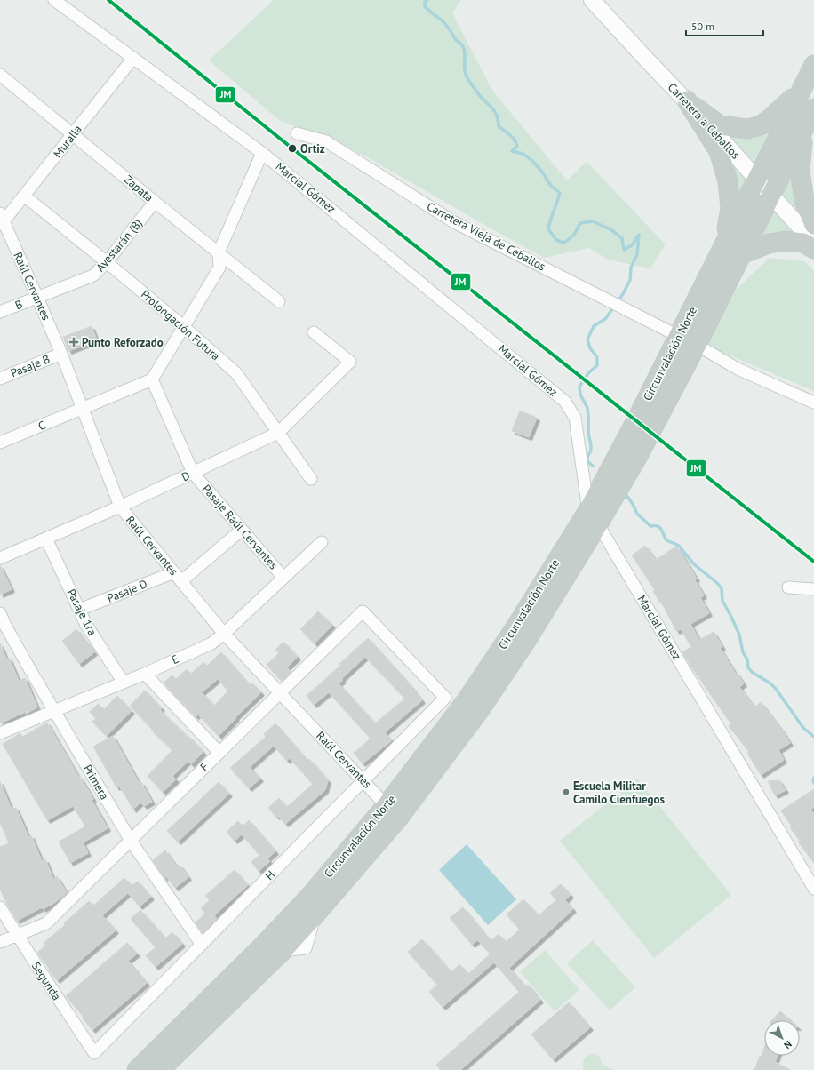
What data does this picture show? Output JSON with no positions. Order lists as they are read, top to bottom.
{
  "streets": {
    "highway": ["Circunvalación Norte"],
    "main road": ["Carretera a Ceballos"],
    "street": [
      "Muralla",
      "Marcial Gómez",
      "Zapata",
      "Carretera Vieja de Ceballos",
      "Ayestarán (B)",
      "Raúl Cervantes",
      "B",
      "Prolongación Futura",
      "Pasaje B",
      "C",
      "D",
      "Pasaje Raúl Cervantes",
      "Pasaje D",
      "Pasaje 1ra",
      "E",
      "F",
      "Primera",
      "H",
      "Segunda"
    ]
  },
  "crossings": [
    ["Carretera a Ceballos", "Circunvalación Norte"],
    ["Muralla", "Marcial Gómez"],
    ["Muralla", "Zapata"],
    ["Muralla", "Raúl Cervantes"],
    ["Muralla", "Prolongación Futura"],
    ["Marcial Gómez", "Circunvalación Norte"],
    ["Zapata", "Ayestarán (B)"],
    ["Carretera Vieja de Ceballos", "Circunvalación Norte"],
    ["Ayestarán (B)", "Raúl Cervantes"],
    ["Ayestarán (B)", "B"],
    ["Ayestarán (B)", "Prolongación Futura"],
    ["Raúl Cervantes", "B"],
    ["Raúl Cervantes", "Circunvalación Norte"],
    ["Raúl Cervantes", "Pasaje B"],
    ["Raúl Cervantes", "C"],
    ["Raúl Cervantes", "D"],
    ["Raúl Cervantes", "Pasaje D"],
    ["Raúl Cervantes", "E"],
    ["Raúl Cervantes", "F"],
    ["Raúl Cervantes", "H"],
    ["Prolongación Futura", "D"],
    ["C", "Pasaje Raúl Cervantes"],
    ["D", "Pasaje Raúl Cervantes"],
    ["D", "Pasaje 1ra"],
    ["Pasaje Raúl Cervantes", "Pasaje D"],
    ["Pasaje Raúl Cervantes", "E"],
    ["Pasaje D", "Pasaje 1ra"],
    ["Pasaje 1ra", "E"],
    ["E", "Primera"],
    ["F", "Primera"],
    ["F", "H"],
    ["F", "Segunda"],
    ["Primera", "H"],
    ["H", "Segunda"]
  ],
  "places": {
    "other": ["Ortiz", "Escuela Militar Camilo Cienfuegos"],
    "health": ["Punto Reforzado"]
  },
  "lines": ["transit line JM"],
  "scale_bar": "50 m",
  "north": "bottom right"
}
